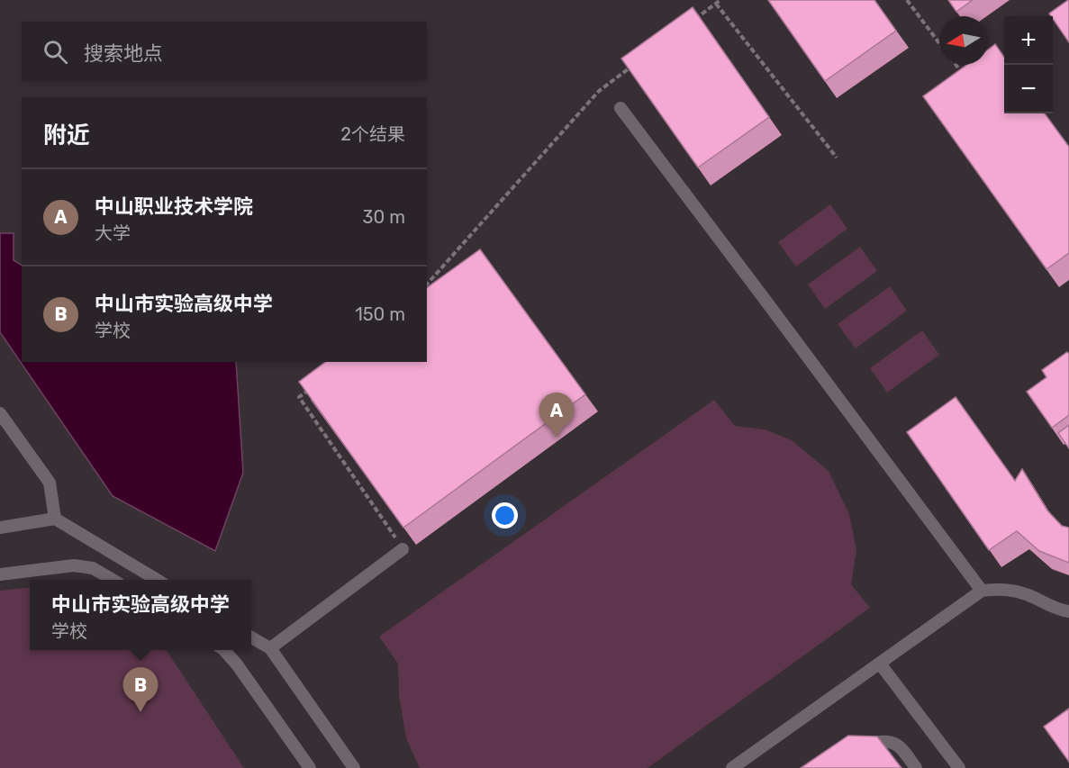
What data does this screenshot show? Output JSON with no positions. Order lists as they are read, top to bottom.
{
  "north": "left",
  "page": {
    "map_buttons": ["+", "−"],
    "search": "搜索地点",
    "heading": ["附近", "2个结果"],
    "list": [
      {
        "mark": "A",
        "name": "中山职业技术学院",
        "note": "大学",
        "value": "30 m"
      },
      {
        "mark": "B",
        "name": "中山市实验高级中学",
        "note": "学校",
        "value": "150 m"
      }
    ],
    "pins": ["A", "B"],
    "popup": ["中山市实验高级中学", "学校"]
  }
}
